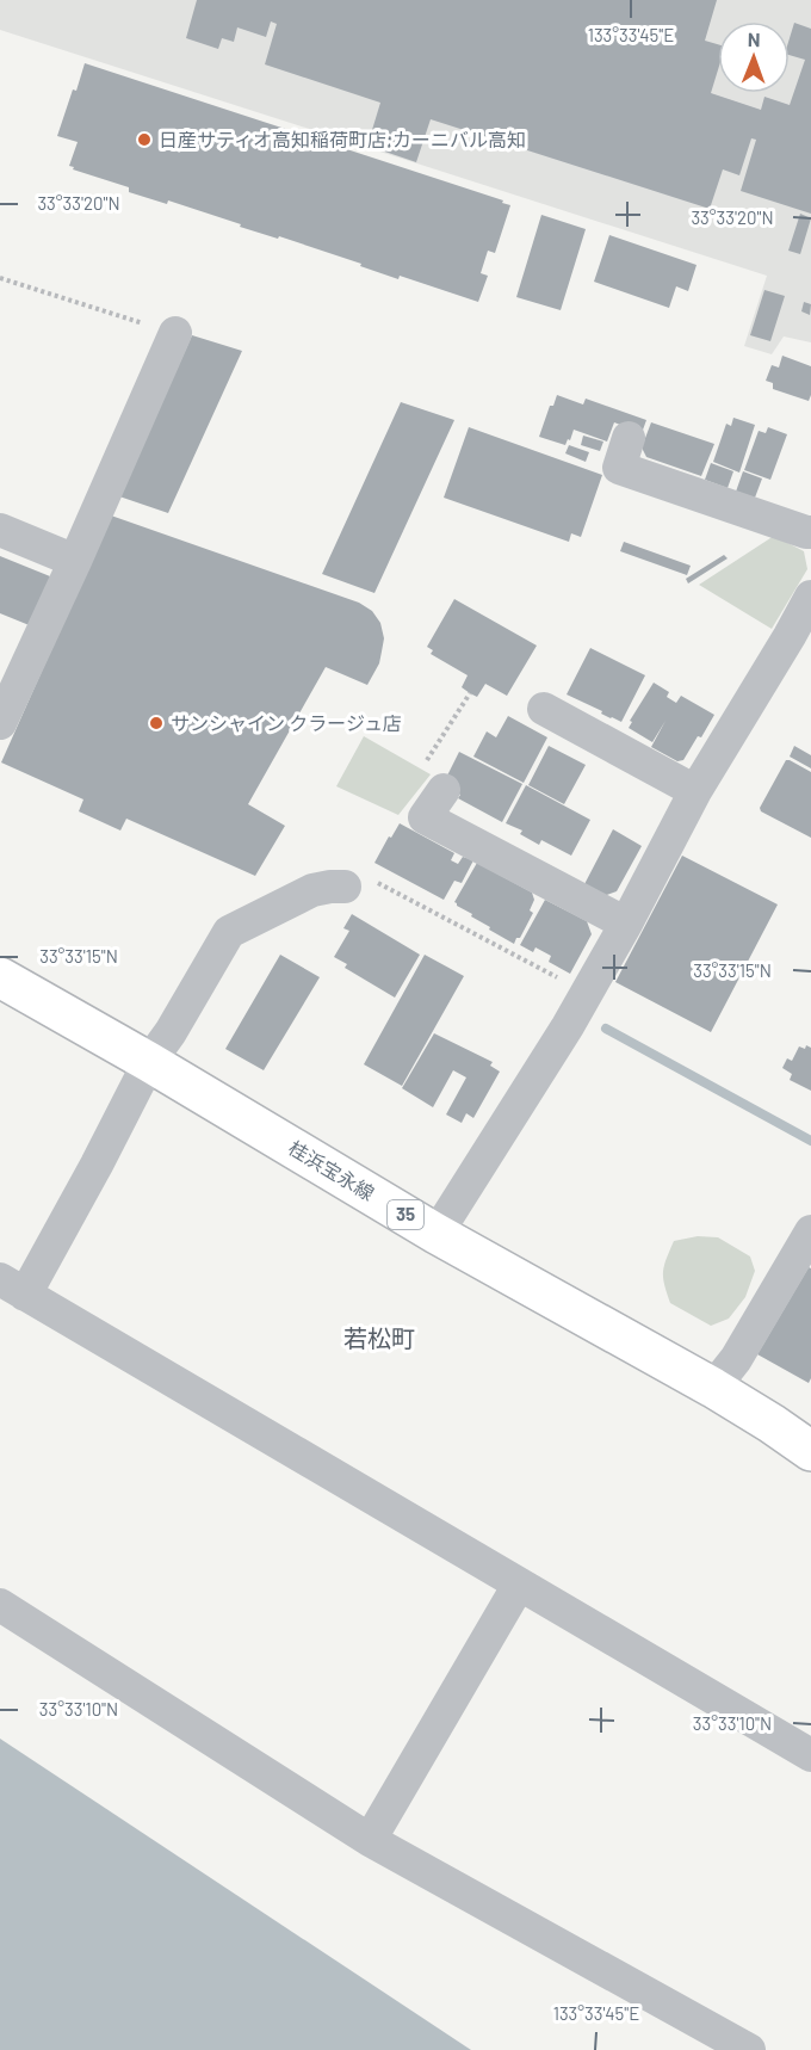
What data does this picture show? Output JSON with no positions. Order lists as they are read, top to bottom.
{
  "streets": {
    "main road": ["桂浜宝永線", "35"]
  },
  "districts": ["若松町"],
  "places": ["日産サティオ高知稲荷町店;カーニバル高知", "サンシャイン クラージュ店"],
  "north": "top",
  "coordinates": [
    "133°33'45\"E",
    "33°33'20\"N",
    "33°33'15\"N",
    "33°33'10\"N"
  ]
}
